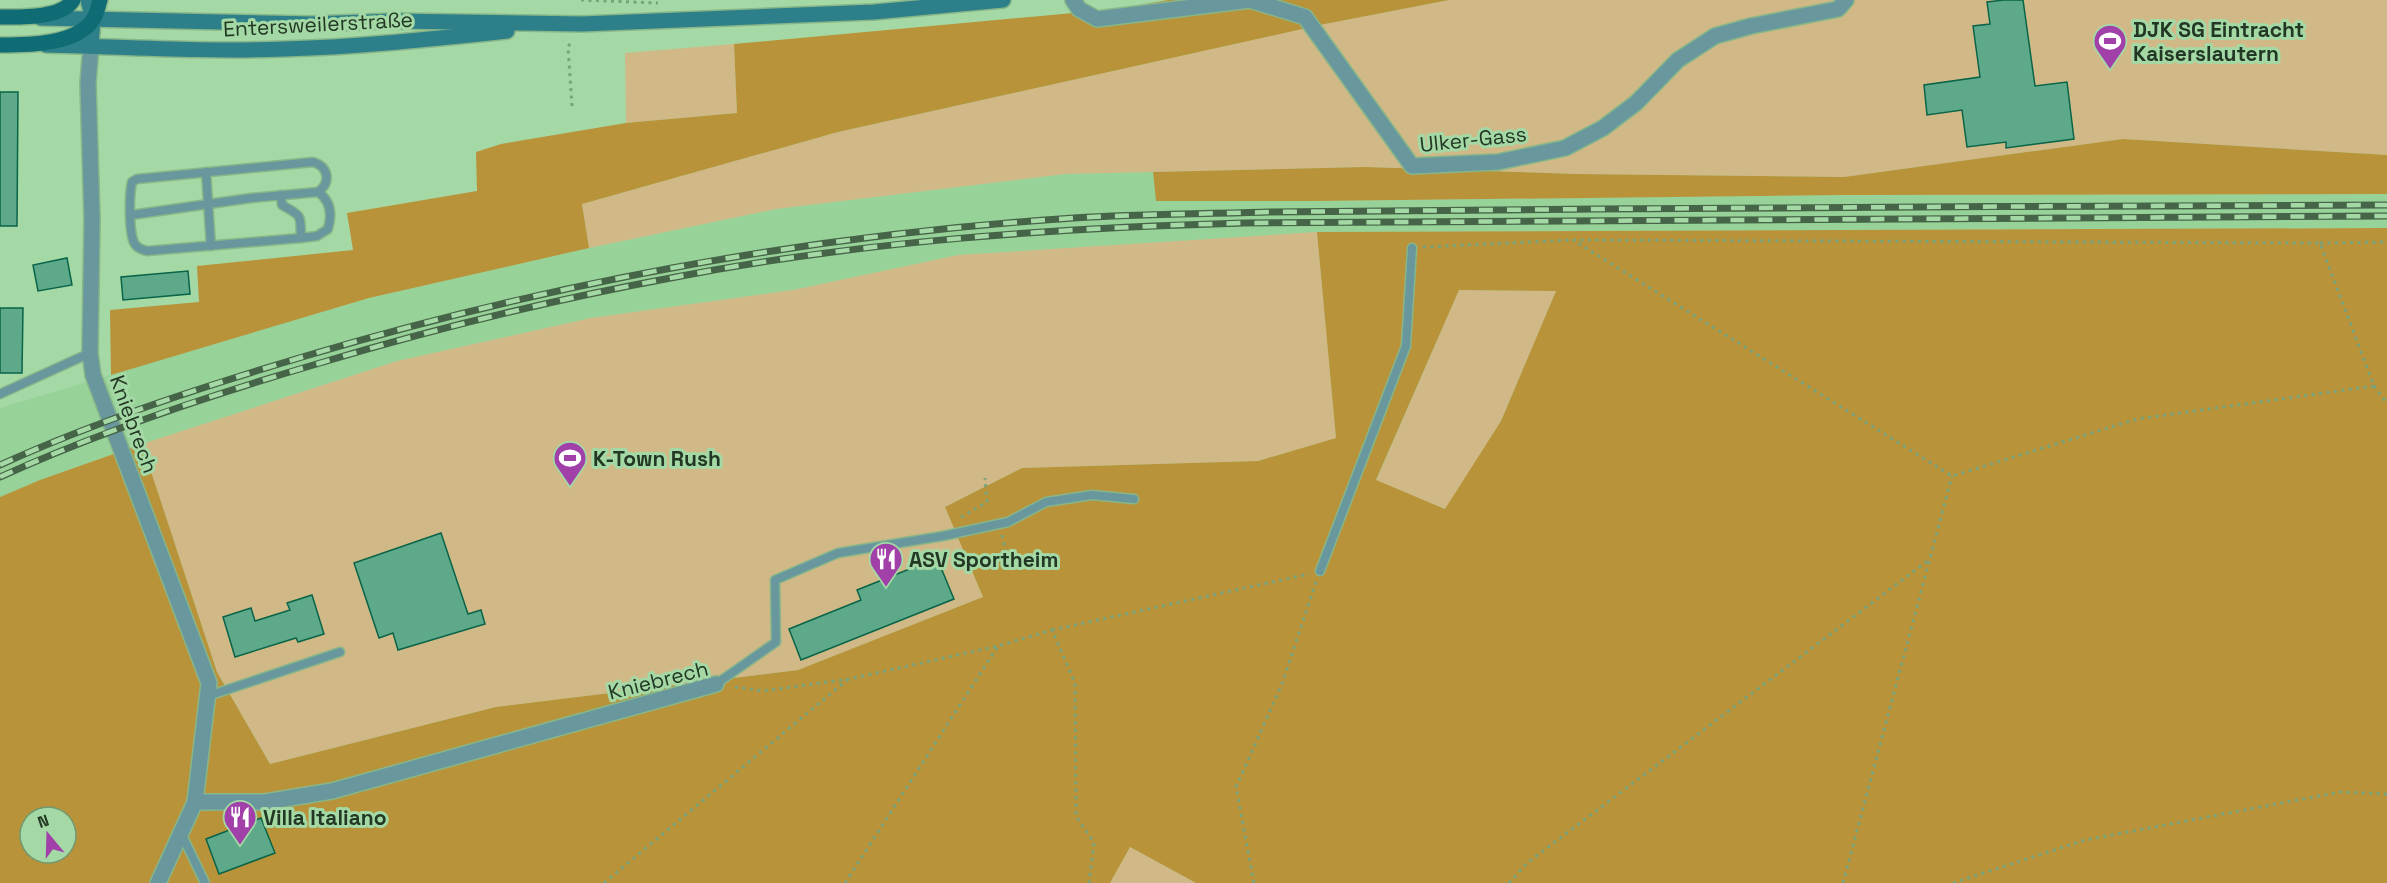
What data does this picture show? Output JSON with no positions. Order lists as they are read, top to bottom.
{
  "streets": {
    "main road": ["Entersweilerstraße"],
    "street": ["Ulker-Gass", "Kniebrech"]
  },
  "crossings": [
    ["Entersweilerstraße", "Kniebrech"]
  ],
  "places": {
    "sports": ["DJK SG Eintracht Kaiserslautern", "K-Town Rush"],
    "restaurant": ["ASV Sportheim", "Villa Italiano"]
  },
  "north": "top"
}
